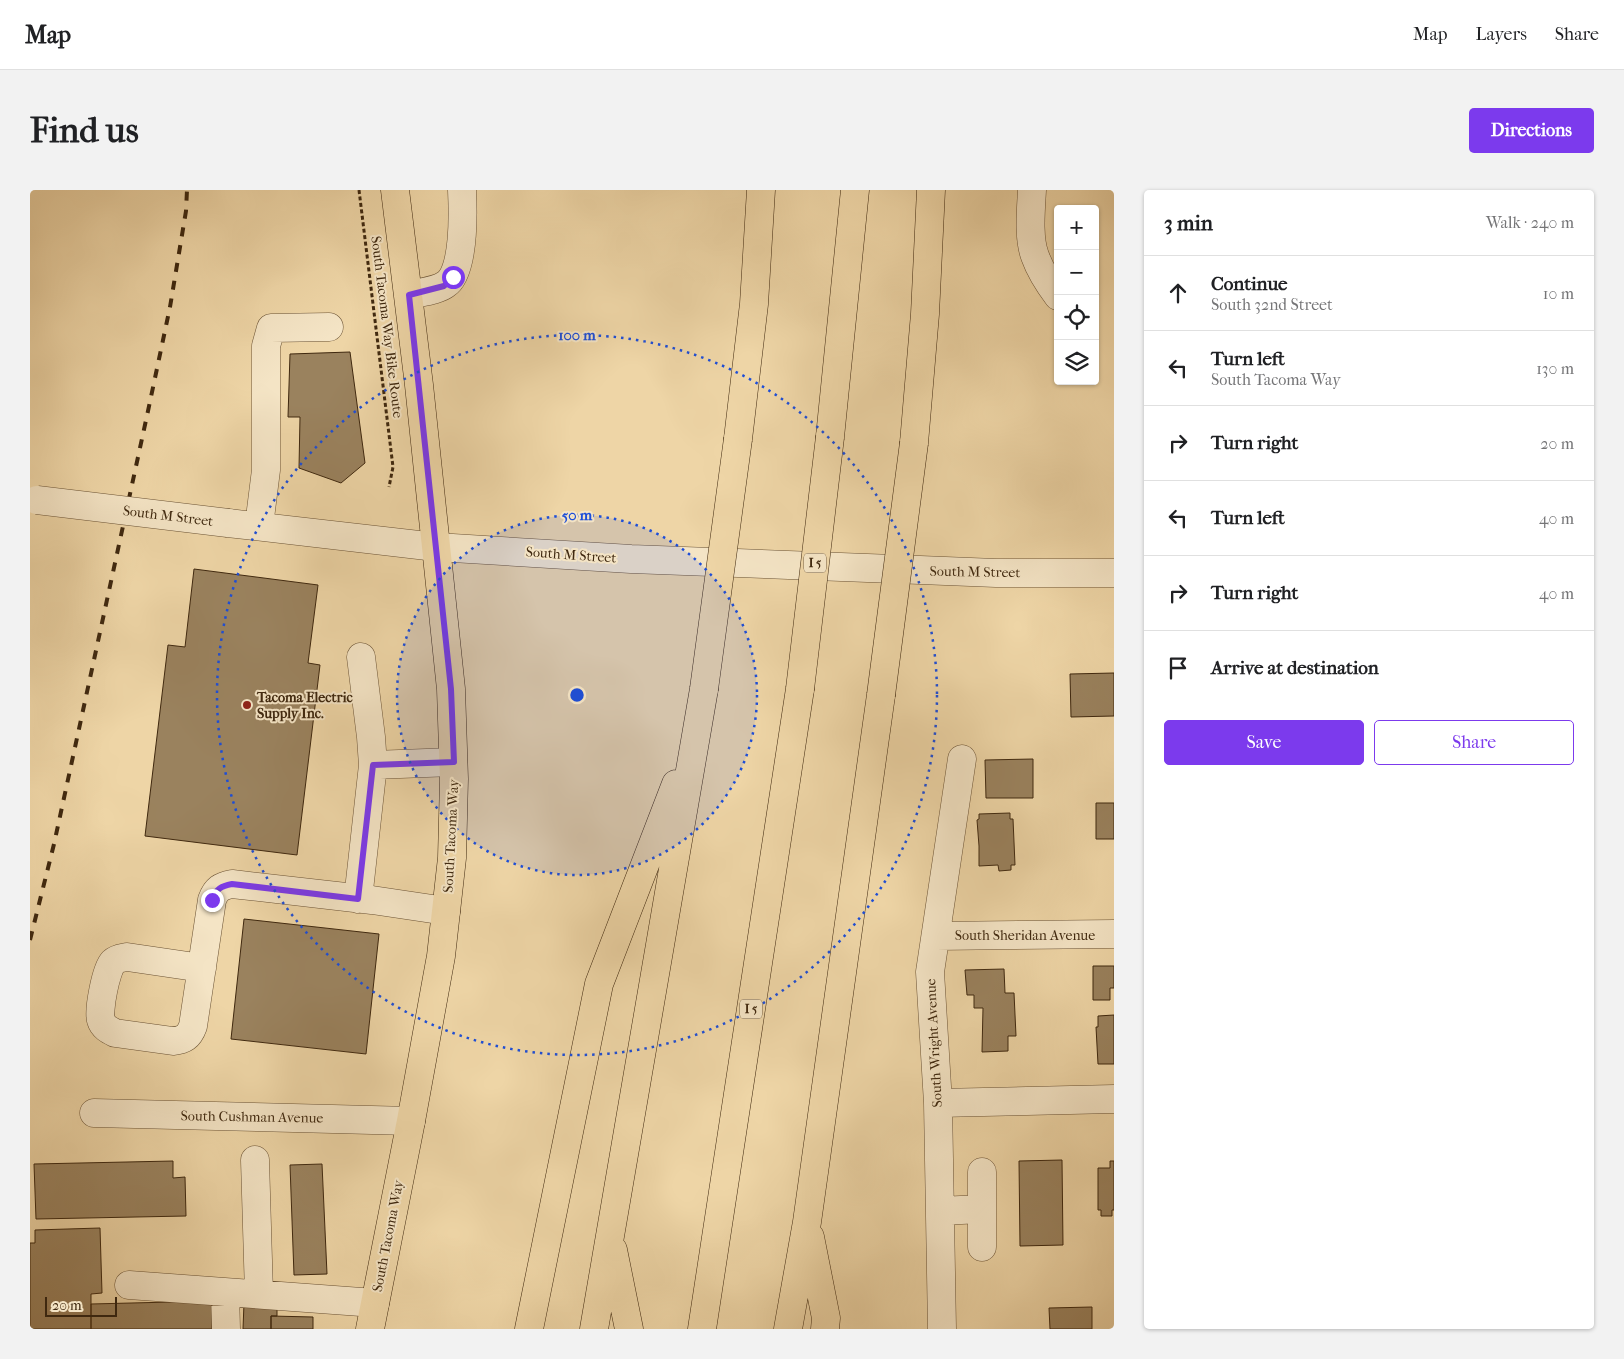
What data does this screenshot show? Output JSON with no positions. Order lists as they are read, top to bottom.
{
  "streets": {
    "main road": ["I 5", "South Tacoma Way"],
    "street": [
      "South M Street",
      "South Sheridan Avenue",
      "South Wright Avenue",
      "South Cushman Avenue"
    ],
    "path": ["South Tacoma Way Bike Route"]
  },
  "crossings": [
    ["South M Street", "South Tacoma Way"],
    ["South Tacoma Way", "South Cushman Avenue"],
    ["South Sheridan Avenue", "South Wright Avenue"]
  ],
  "places": ["Tacoma Electric Supply Inc."],
  "scale_bar": "20 m",
  "page": {
    "header": "Map",
    "nav": ["Map", "Layers", "Share"],
    "buttons": [
      "Directions",
      ["Save", "Share"]
    ],
    "title": "Find us",
    "heading": ["3 min", "Walk · 240 m"],
    "map_buttons": ["+", "−"],
    "list": [
      ["Continue", "South 32nd Street", "10 m"],
      ["Turn left", "South Tacoma Way", "130 m"],
      ["Turn right", "20 m"],
      ["Turn left", "40 m"],
      ["Turn right", "40 m"],
      "Arrive at destination"
    ],
    "scale": "20 m"
  },
  "rings": ["100 m", "50 m"]
}
